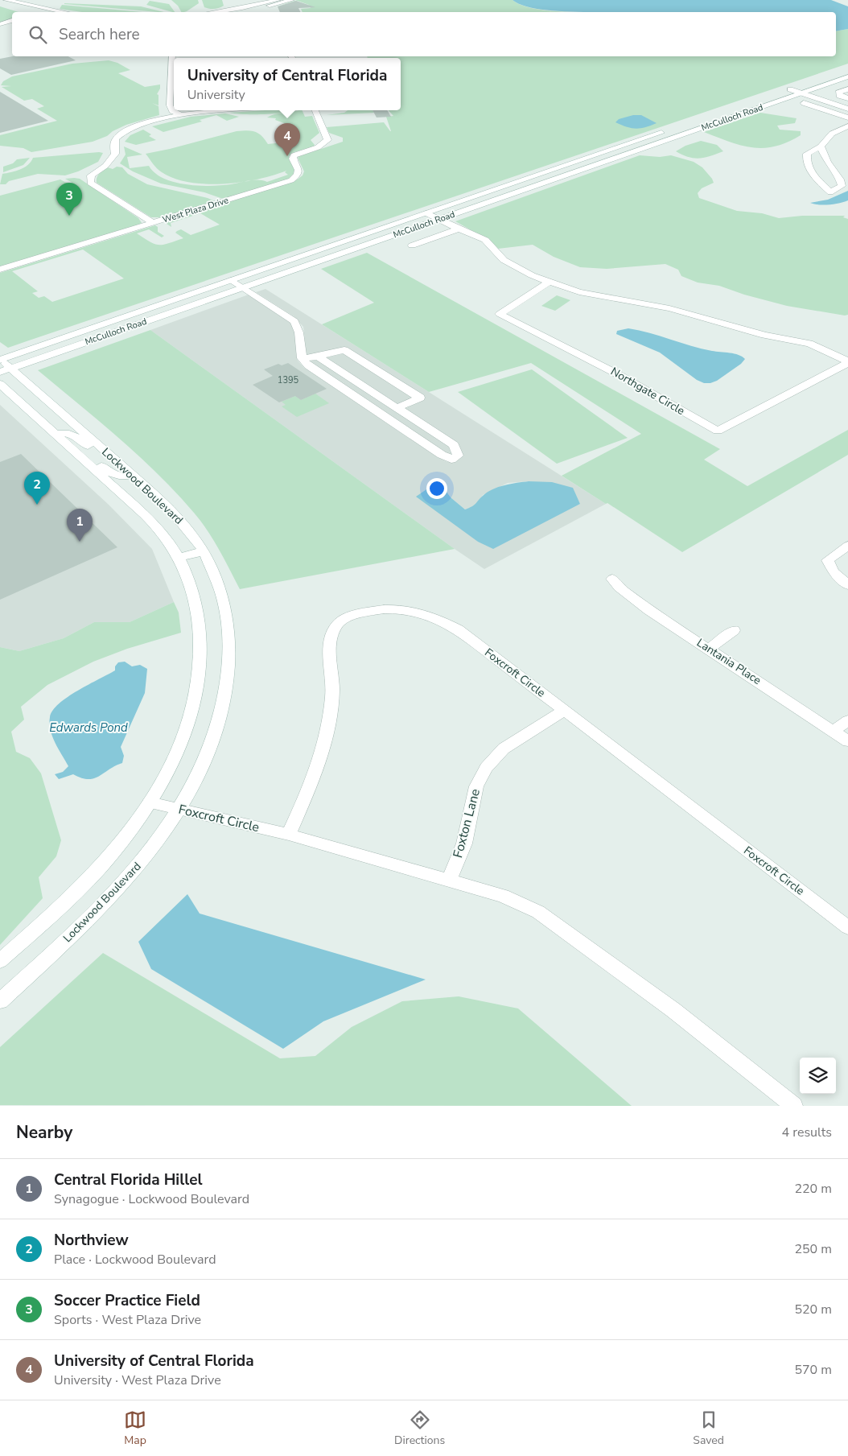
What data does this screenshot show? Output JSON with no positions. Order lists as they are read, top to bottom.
{
  "streets": {
    "street": [
      "McCulloch Road",
      "West Plaza Drive",
      "Northgate Circle",
      "Lockwood Boulevard",
      "Lantania Place",
      "Foxcroft Circle",
      "Foxton Lane"
    ]
  },
  "crossings": [
    ["McCulloch Road", "Northgate Circle"],
    ["McCulloch Road", "Lockwood Boulevard"],
    ["Lockwood Boulevard", "Foxcroft Circle"],
    ["Foxcroft Circle", "Foxton Lane"]
  ],
  "water": ["Edwards Pond"],
  "house_numbers": ["1395"],
  "page": {
    "search": "Search here",
    "popup": ["University of Central Florida", "University"],
    "pins": [
      "4",
      "3",
      "2",
      "1"
    ],
    "heading": ["Nearby", "4 results"],
    "list": [
      {
        "mark": "1",
        "name": "Central Florida Hillel",
        "note": "Synagogue · Lockwood Boulevard",
        "value": "220 m"
      },
      {
        "mark": "2",
        "name": "Northview",
        "note": "Place · Lockwood Boulevard",
        "value": "250 m"
      },
      {
        "mark": "3",
        "name": "Soccer Practice Field",
        "note": "Sports · West Plaza Drive",
        "value": "520 m"
      },
      {
        "mark": "4",
        "name": "University of Central Florida",
        "note": "University · West Plaza Drive",
        "value": "570 m"
      }
    ],
    "nav": ["Map", "Directions", "Saved"]
  }
}
